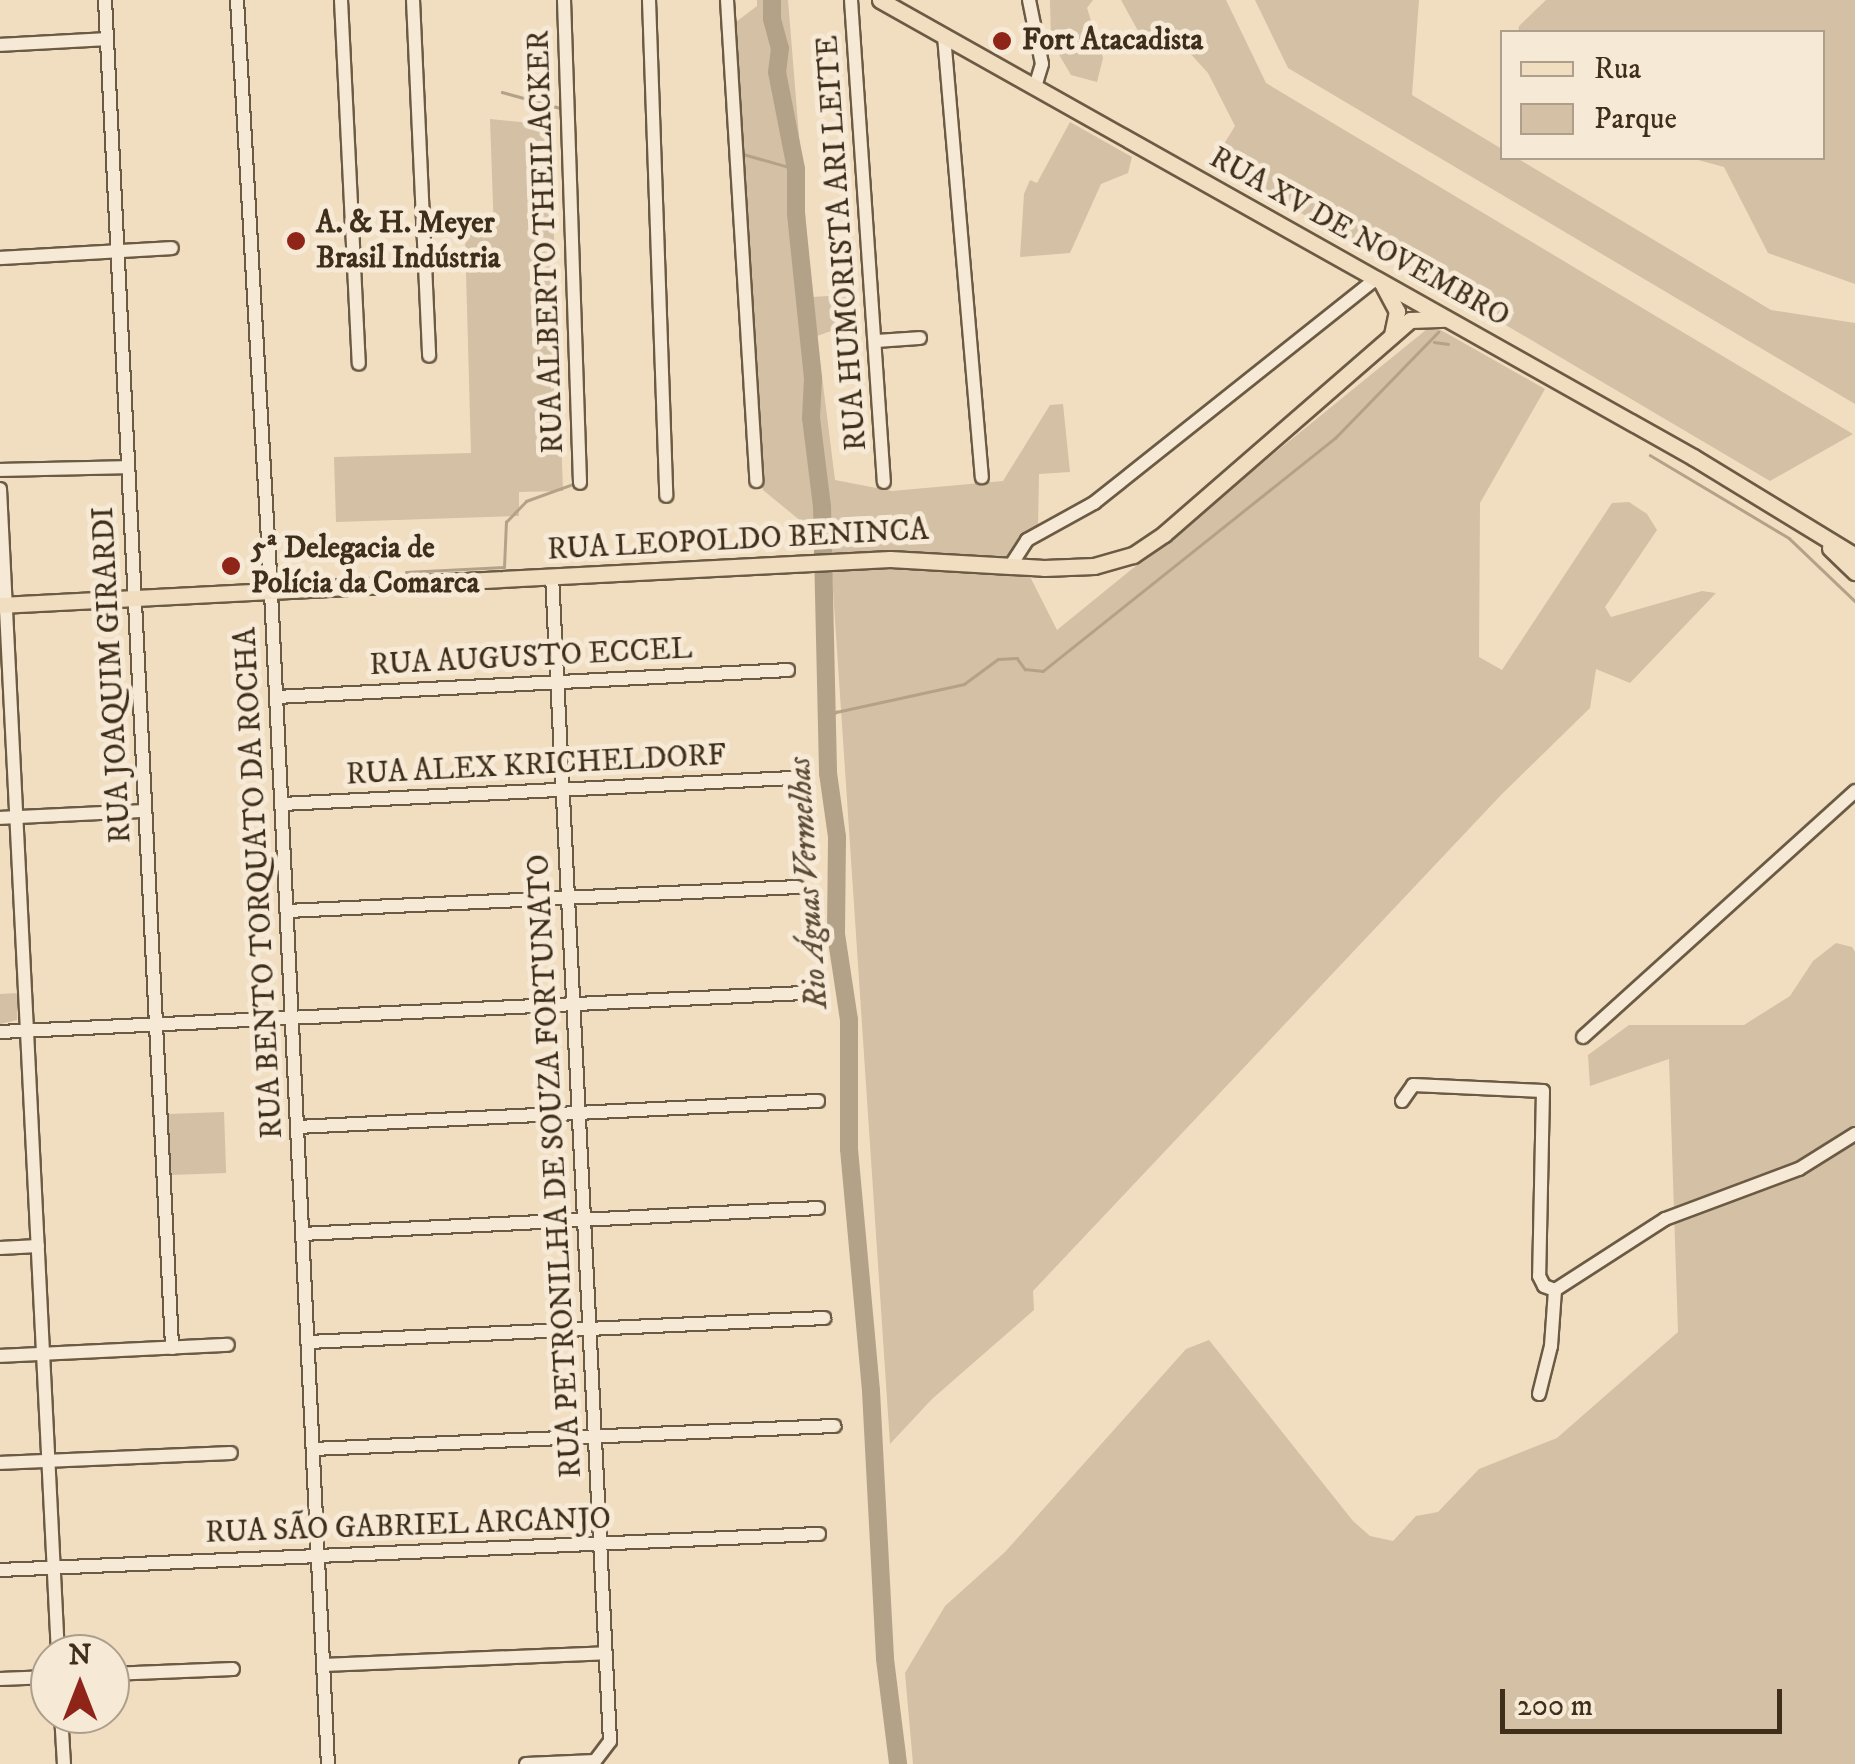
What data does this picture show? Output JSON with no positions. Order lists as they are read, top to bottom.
{
  "streets": {
    "main road": ["RUA XV DE NOVEMBRO", "RUA LEOPOLDO BENINCA"],
    "street": [
      "RUA ALBERTO THEILACKER",
      "RUA HUMORISTA ARI LEITE",
      "RUA AUGUSTO ECCEL",
      "RUA JOAQUIM GIRARDI",
      "RUA ALEX KRICHELDORF",
      "RUA BENTO TORQUATO DA ROCHA",
      "RUA PETRONILHA DE SOUZA FORTUNATO",
      "RUA SÃO GABRIEL ARCANJO"
    ]
  },
  "crossings": [
    ["RUA XV DE NOVEMBRO", "RUA LEOPOLDO BENINCA"],
    ["RUA LEOPOLDO BENINCA", "RUA JOAQUIM GIRARDI"],
    ["RUA LEOPOLDO BENINCA", "RUA BENTO TORQUATO DA ROCHA"],
    ["RUA LEOPOLDO BENINCA", "RUA PETRONILHA DE SOUZA FORTUNATO"],
    ["RUA AUGUSTO ECCEL", "RUA BENTO TORQUATO DA ROCHA"],
    ["RUA AUGUSTO ECCEL", "RUA PETRONILHA DE SOUZA FORTUNATO"],
    ["RUA ALEX KRICHELDORF", "RUA BENTO TORQUATO DA ROCHA"],
    ["RUA ALEX KRICHELDORF", "RUA PETRONILHA DE SOUZA FORTUNATO"],
    ["RUA BENTO TORQUATO DA ROCHA", "RUA SÃO GABRIEL ARCANJO"],
    ["RUA PETRONILHA DE SOUZA FORTUNATO", "RUA SÃO GABRIEL ARCANJO"]
  ],
  "water": ["Rio Águas Vermelhas"],
  "places": ["Fort Atacadista", "A. & H. Meyer Brasil Indústria", "5ª Delegacia de Polícia da Comarca"],
  "legend": ["Rua", "Parque"],
  "scale_bar": "200 m",
  "north": "top"
}
